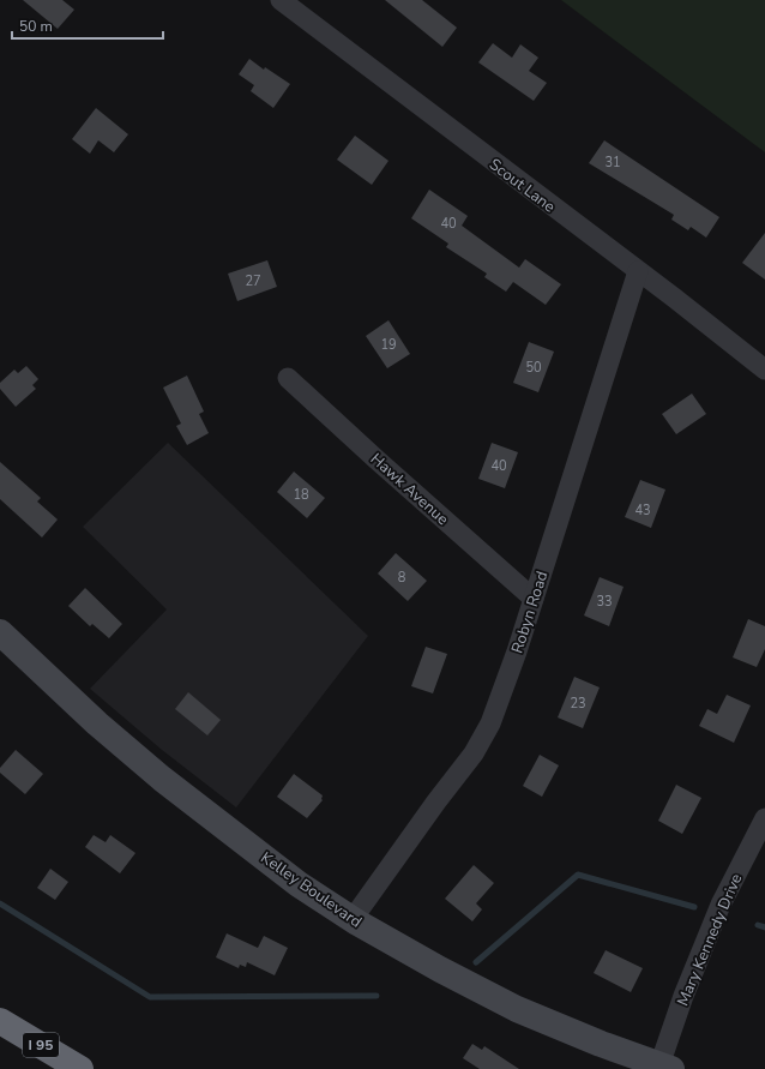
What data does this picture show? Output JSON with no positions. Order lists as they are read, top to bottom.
{
  "streets": {
    "highway": ["I 95"],
    "main road": ["Kelley Boulevard"],
    "street": [
      "Scout Lane",
      "Hawk Avenue",
      "Robyn Road",
      "Mary Kennedy Drive"
    ]
  },
  "crossings": [
    ["Scout Lane", "Robyn Road"],
    ["Hawk Avenue", "Robyn Road"],
    ["Robyn Road", "Kelley Boulevard"],
    ["Kelley Boulevard", "Mary Kennedy Drive"]
  ],
  "house_numbers": [
    "31",
    "40",
    "27",
    "19",
    "50",
    "40",
    "18",
    "43",
    "8",
    "33",
    "23"
  ],
  "scale_bar": "50 m"
}
